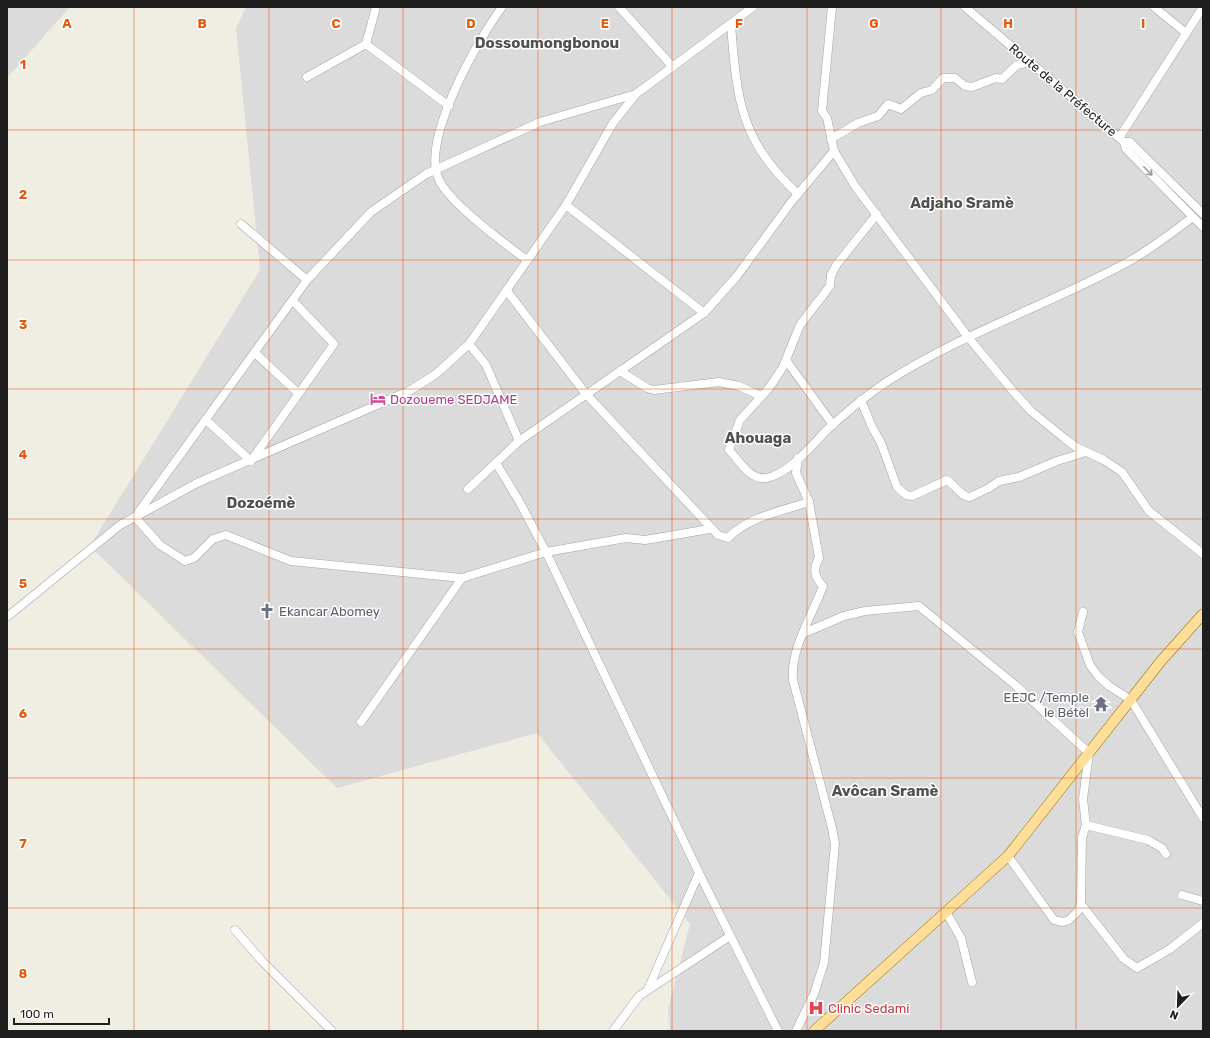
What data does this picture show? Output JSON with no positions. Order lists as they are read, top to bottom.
{
  "streets": {
    "street": ["Route de la Préfecture"]
  },
  "districts": [
    "Dossoumongbonou",
    "Adjaho Sramè",
    "Ahouaga",
    "Dozoémè",
    "Avôcan Sramè"
  ],
  "places": {
    "hotel": ["Dozoueme SEDJAME"],
    "church": ["Ekancar Abomey"],
    "temple": ["EEJC /Temple le Bétèl"],
    "hospital": ["Clinic Sedami"]
  },
  "scale_bar": "100 m",
  "north": "bottom left",
  "grid": {
    "columns": [
      "A",
      "B",
      "C",
      "D",
      "E",
      "F",
      "G",
      "H",
      "I"
    ],
    "rows": [
      "1",
      "2",
      "3",
      "4",
      "5",
      "6",
      "7",
      "8"
    ]
  }
}
